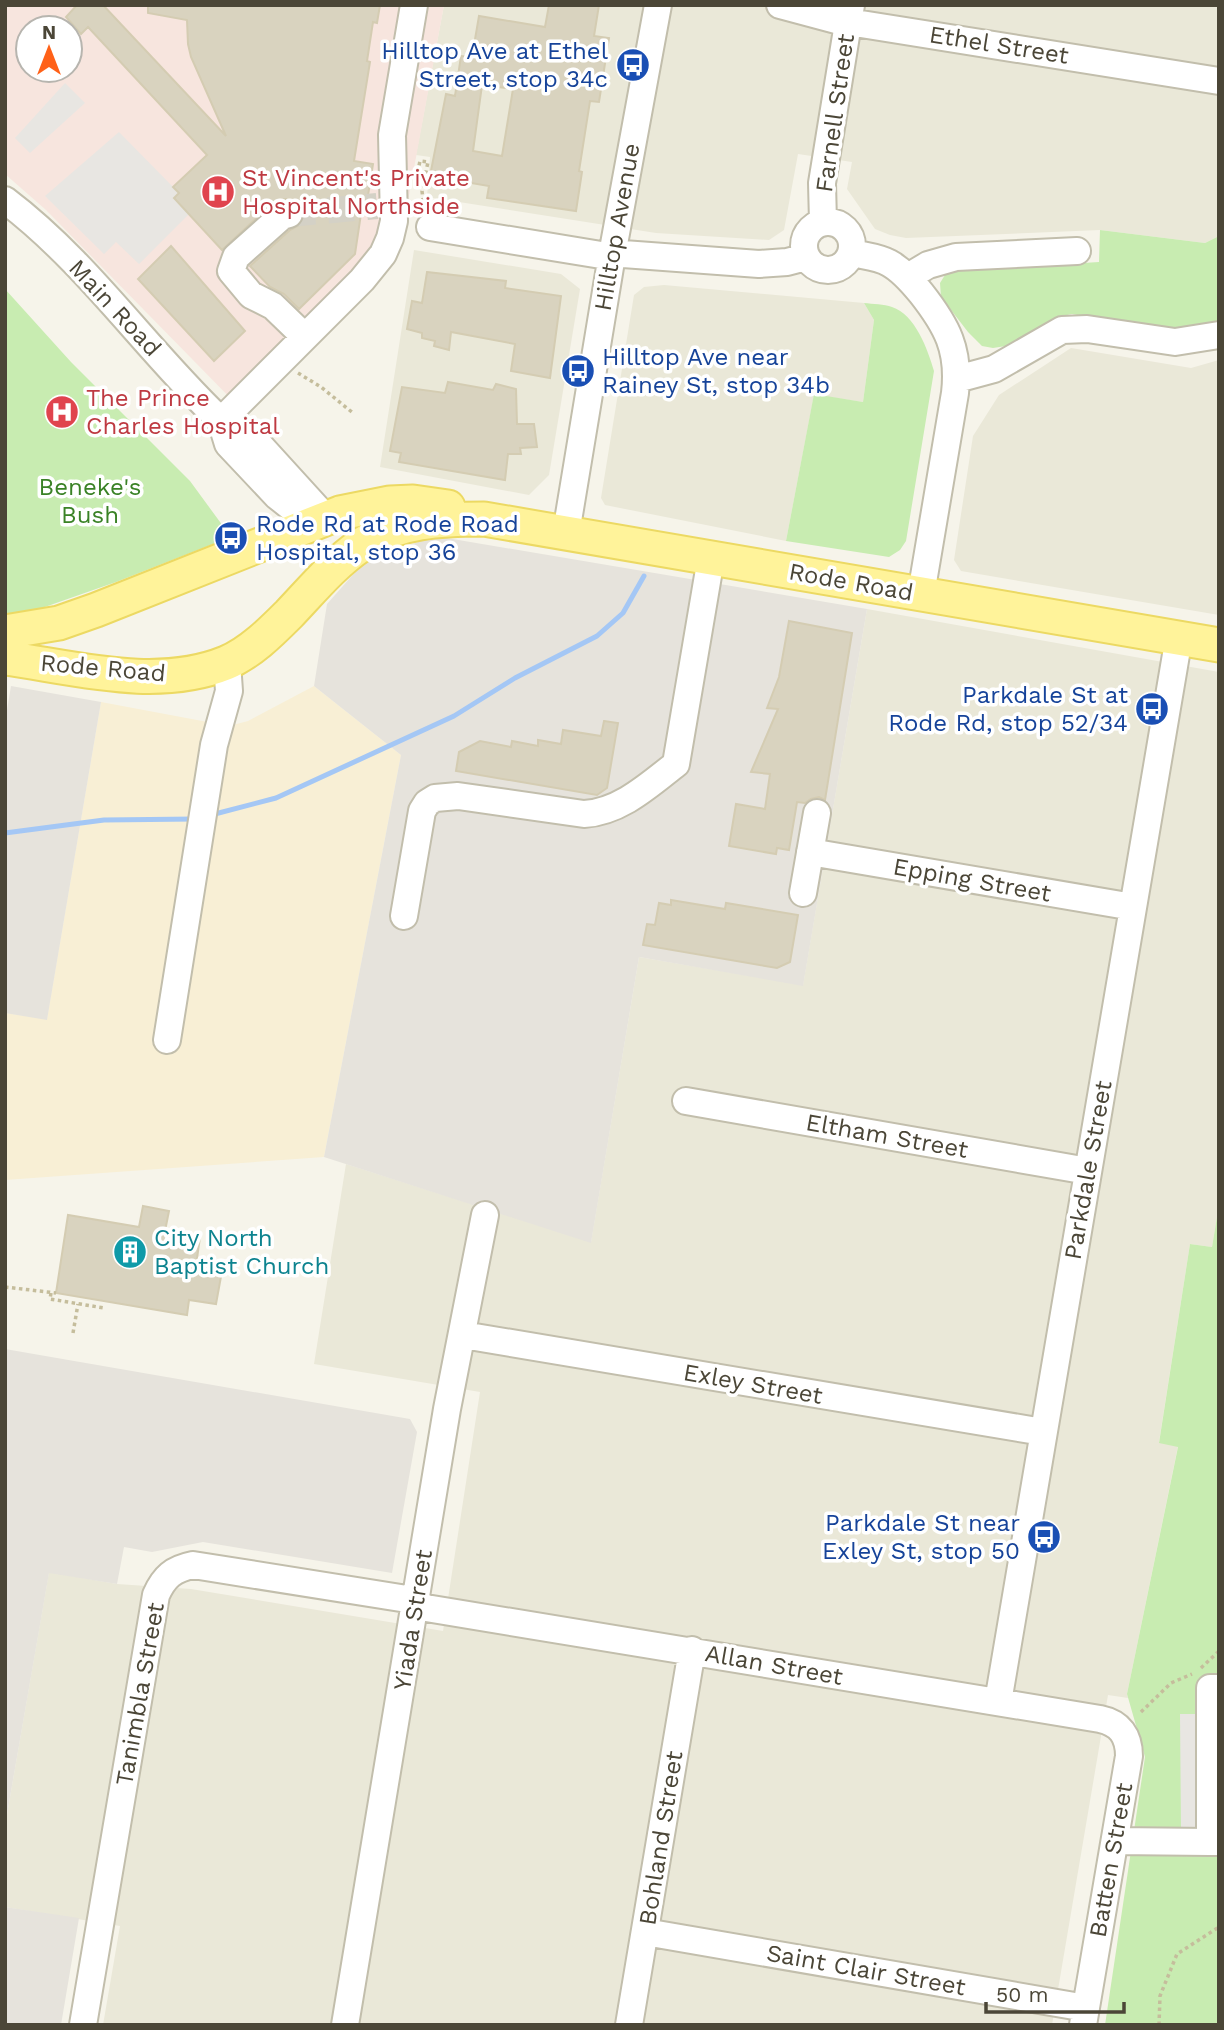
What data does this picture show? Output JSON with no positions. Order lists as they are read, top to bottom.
{
  "streets": {
    "main road": ["Rode Road"],
    "street": [
      "Ethel Street",
      "Farnell Street",
      "Hilltop Avenue",
      "Main Road",
      "Epping Street",
      "Eltham Street",
      "Parkdale Street",
      "Exley Street",
      "Yiada Street",
      "Allan Street",
      "Tanimbla Street",
      "Bohland Street",
      "Batten Street",
      "Saint Clair Street"
    ]
  },
  "crossings": [
    ["Ethel Street", "Farnell Street"],
    ["Hilltop Avenue", "Rode Road"],
    ["Main Road", "Rode Road"],
    ["Rode Road", "Parkdale Street"],
    ["Epping Street", "Parkdale Street"],
    ["Eltham Street", "Parkdale Street"],
    ["Parkdale Street", "Exley Street"],
    ["Parkdale Street", "Allan Street"],
    ["Exley Street", "Yiada Street"],
    ["Yiada Street", "Allan Street"],
    ["Yiada Street", "Tanimbla Street"],
    ["Allan Street", "Tanimbla Street"],
    ["Allan Street", "Bohland Street"],
    ["Allan Street", "Batten Street"],
    ["Bohland Street", "Saint Clair Street"],
    ["Batten Street", "Saint Clair Street"]
  ],
  "parks": ["Beneke's Bush"],
  "places": {
    "bus stop": [
      "Hilltop Ave at Ethel Street, stop 34c",
      "Hilltop Ave near Rainey St, stop 34b",
      "Rode Rd at Rode Road Hospital, stop 36",
      "Parkdale St at Rode Rd, stop 52/34",
      "Parkdale St near Exley St, stop 50"
    ],
    "hospital": ["St Vincent's Private Hospital Northside", "The Prince Charles Hospital"],
    "building": ["City North Baptist Church"]
  },
  "scale_bar": "50 m",
  "north": "top"
}
